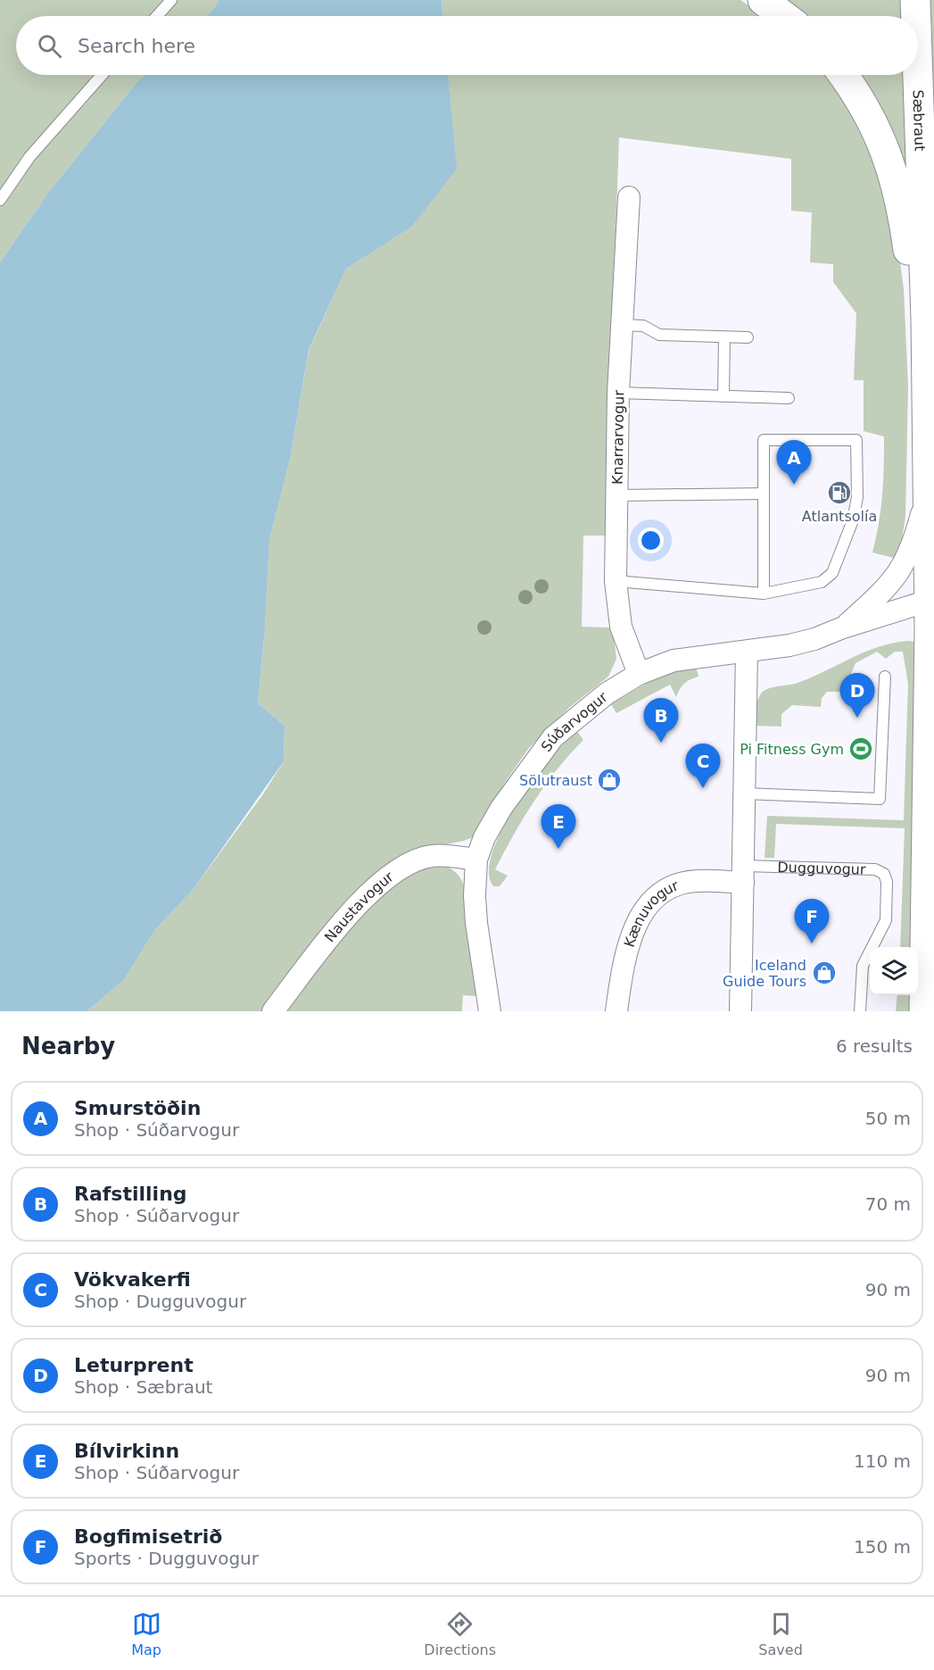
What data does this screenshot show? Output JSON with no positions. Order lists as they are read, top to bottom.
{
  "streets": {
    "highway": ["Sæbraut"],
    "street": [
      "Knarrarvogur",
      "Súðarvogur",
      "Naustavogur",
      "Kænuvogur"
    ],
    "lane": ["Dugguvogur"]
  },
  "crossings": [
    ["Sæbraut", "Súðarvogur"],
    ["Knarrarvogur", "Súðarvogur"],
    ["Súðarvogur", "Naustavogur"],
    ["Dugguvogur", "Kænuvogur"]
  ],
  "places": {
    "fuel station": ["Atlantsolía"],
    "sports": ["Pi Fitness Gym"],
    "shop": ["Sölutraust", "Iceland Guide Tours"]
  },
  "page": {
    "search": "Search here",
    "pins": [
      "A",
      "D",
      "B",
      "C",
      "E",
      "F"
    ],
    "heading": ["Nearby", "6 results"],
    "list": [
      {
        "mark": "A",
        "name": "Smurstöðin",
        "note": "Shop · Súðarvogur",
        "value": "50 m"
      },
      {
        "mark": "B",
        "name": "Rafstilling",
        "note": "Shop · Súðarvogur",
        "value": "70 m"
      },
      {
        "mark": "C",
        "name": "Vökvakerfi",
        "note": "Shop · Dugguvogur",
        "value": "90 m"
      },
      {
        "mark": "D",
        "name": "Leturprent",
        "note": "Shop · Sæbraut",
        "value": "90 m"
      },
      {
        "mark": "E",
        "name": "Bílvirkinn",
        "note": "Shop · Súðarvogur",
        "value": "110 m"
      },
      {
        "mark": "F",
        "name": "Bogfimisetrið",
        "note": "Sports · Dugguvogur",
        "value": "150 m"
      }
    ],
    "nav": ["Map", "Directions", "Saved"]
  }
}
